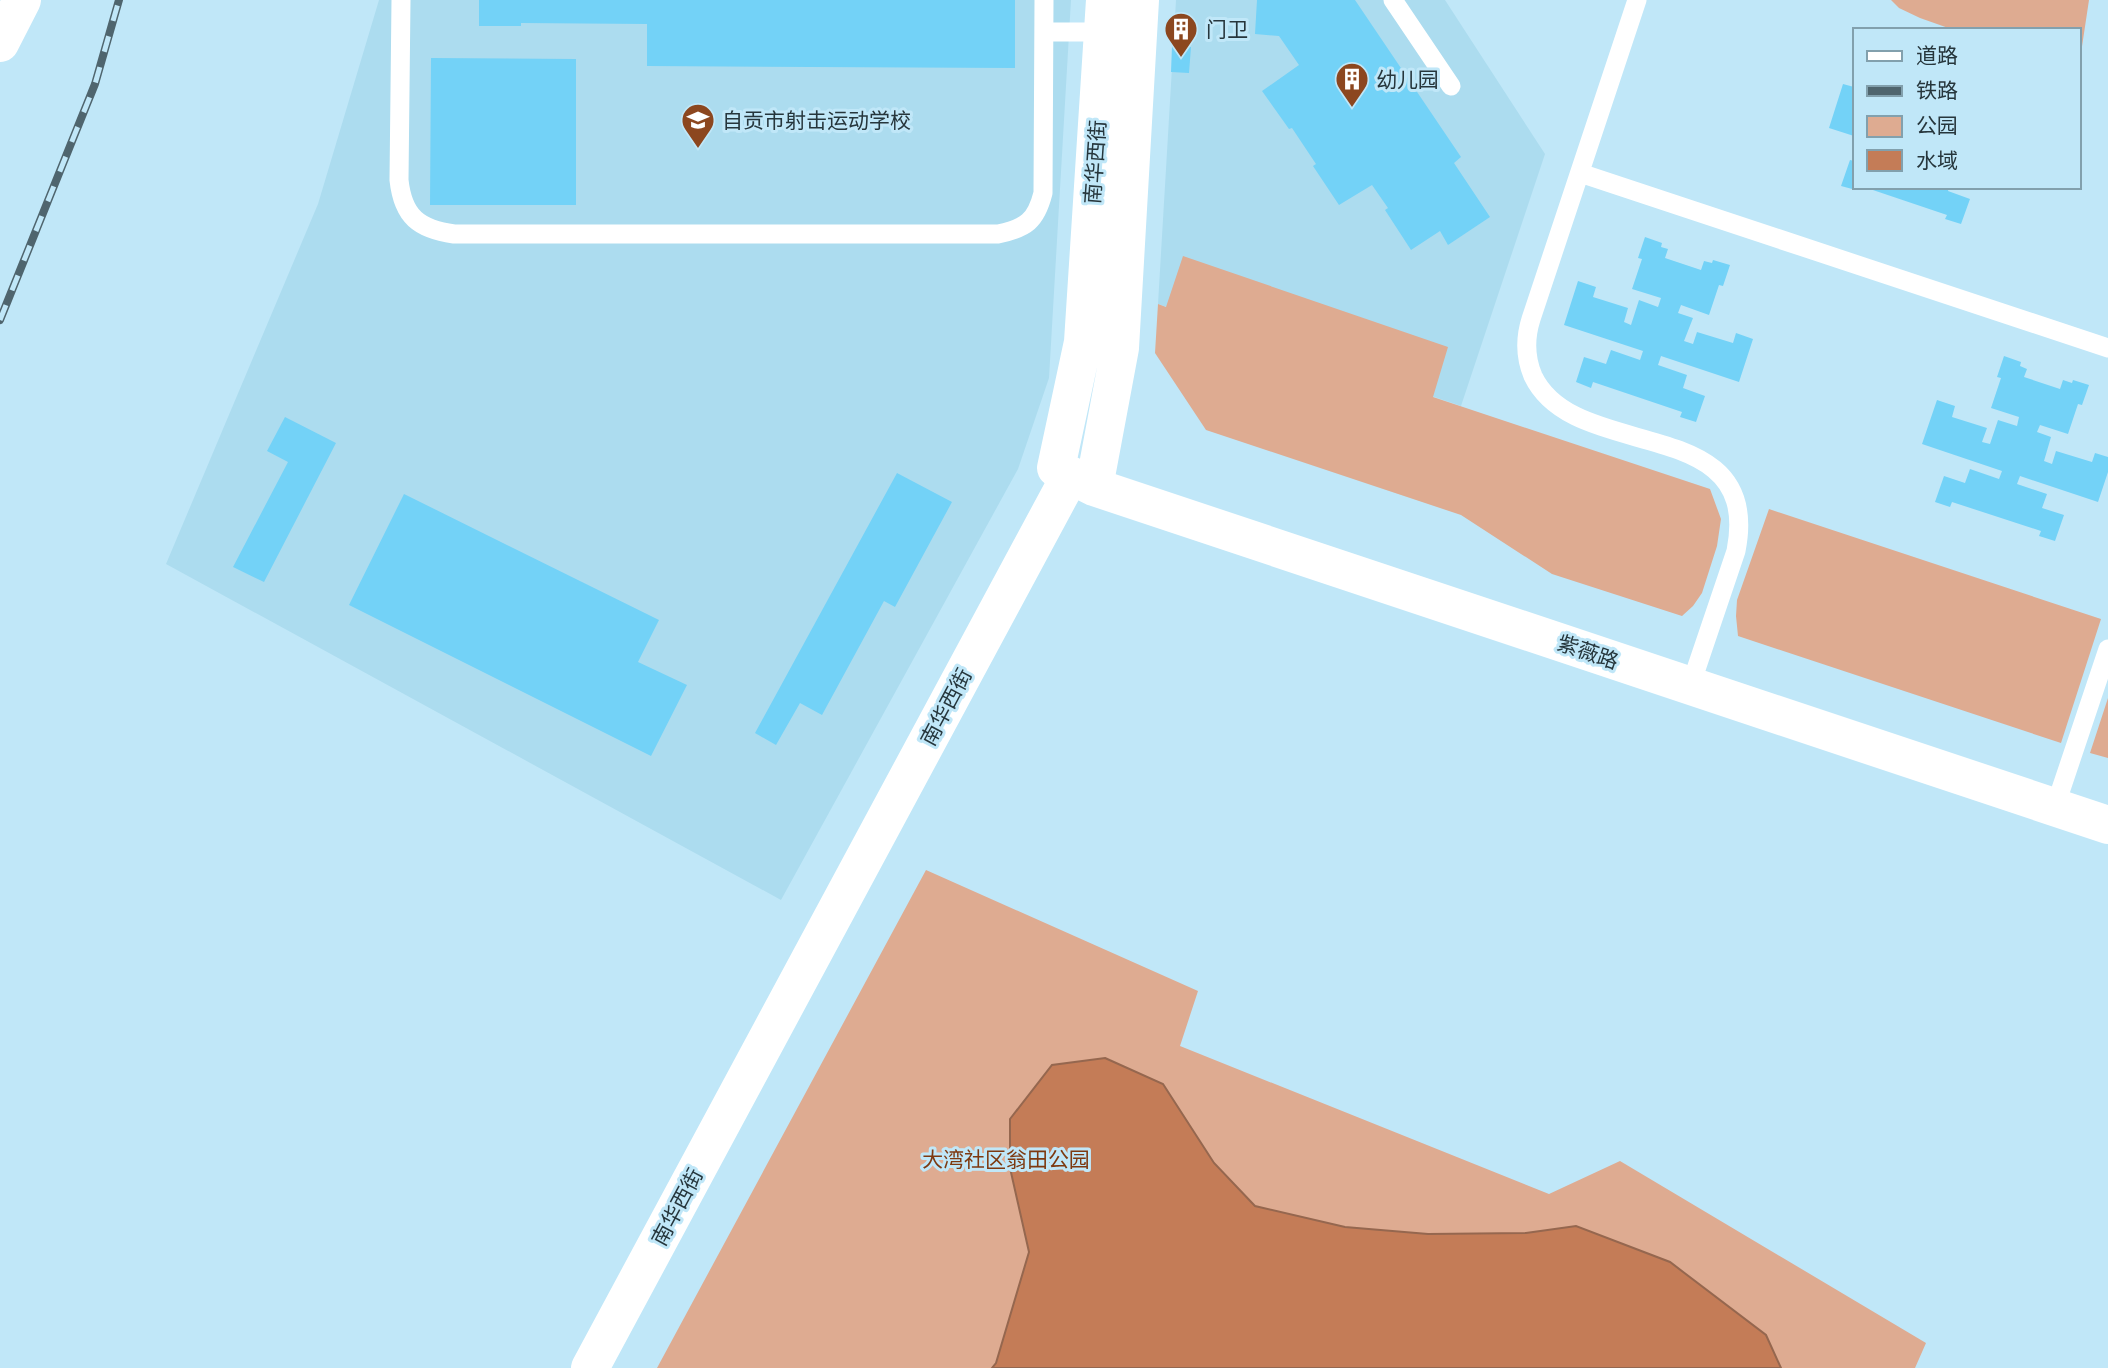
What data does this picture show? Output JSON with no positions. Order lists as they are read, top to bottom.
{
  "streets": {
    "main road": ["南华西街", "紫薇路"]
  },
  "crossings": [
    ["南华西街", "紫薇路"]
  ],
  "parks": ["大湾社区翁田公园"],
  "places": {
    "building": ["门卫", "幼儿园"],
    "school or university": ["自贡市射击运动学校"]
  },
  "legend": [
    "道路",
    "铁路",
    "公园",
    "水域"
  ]
}
